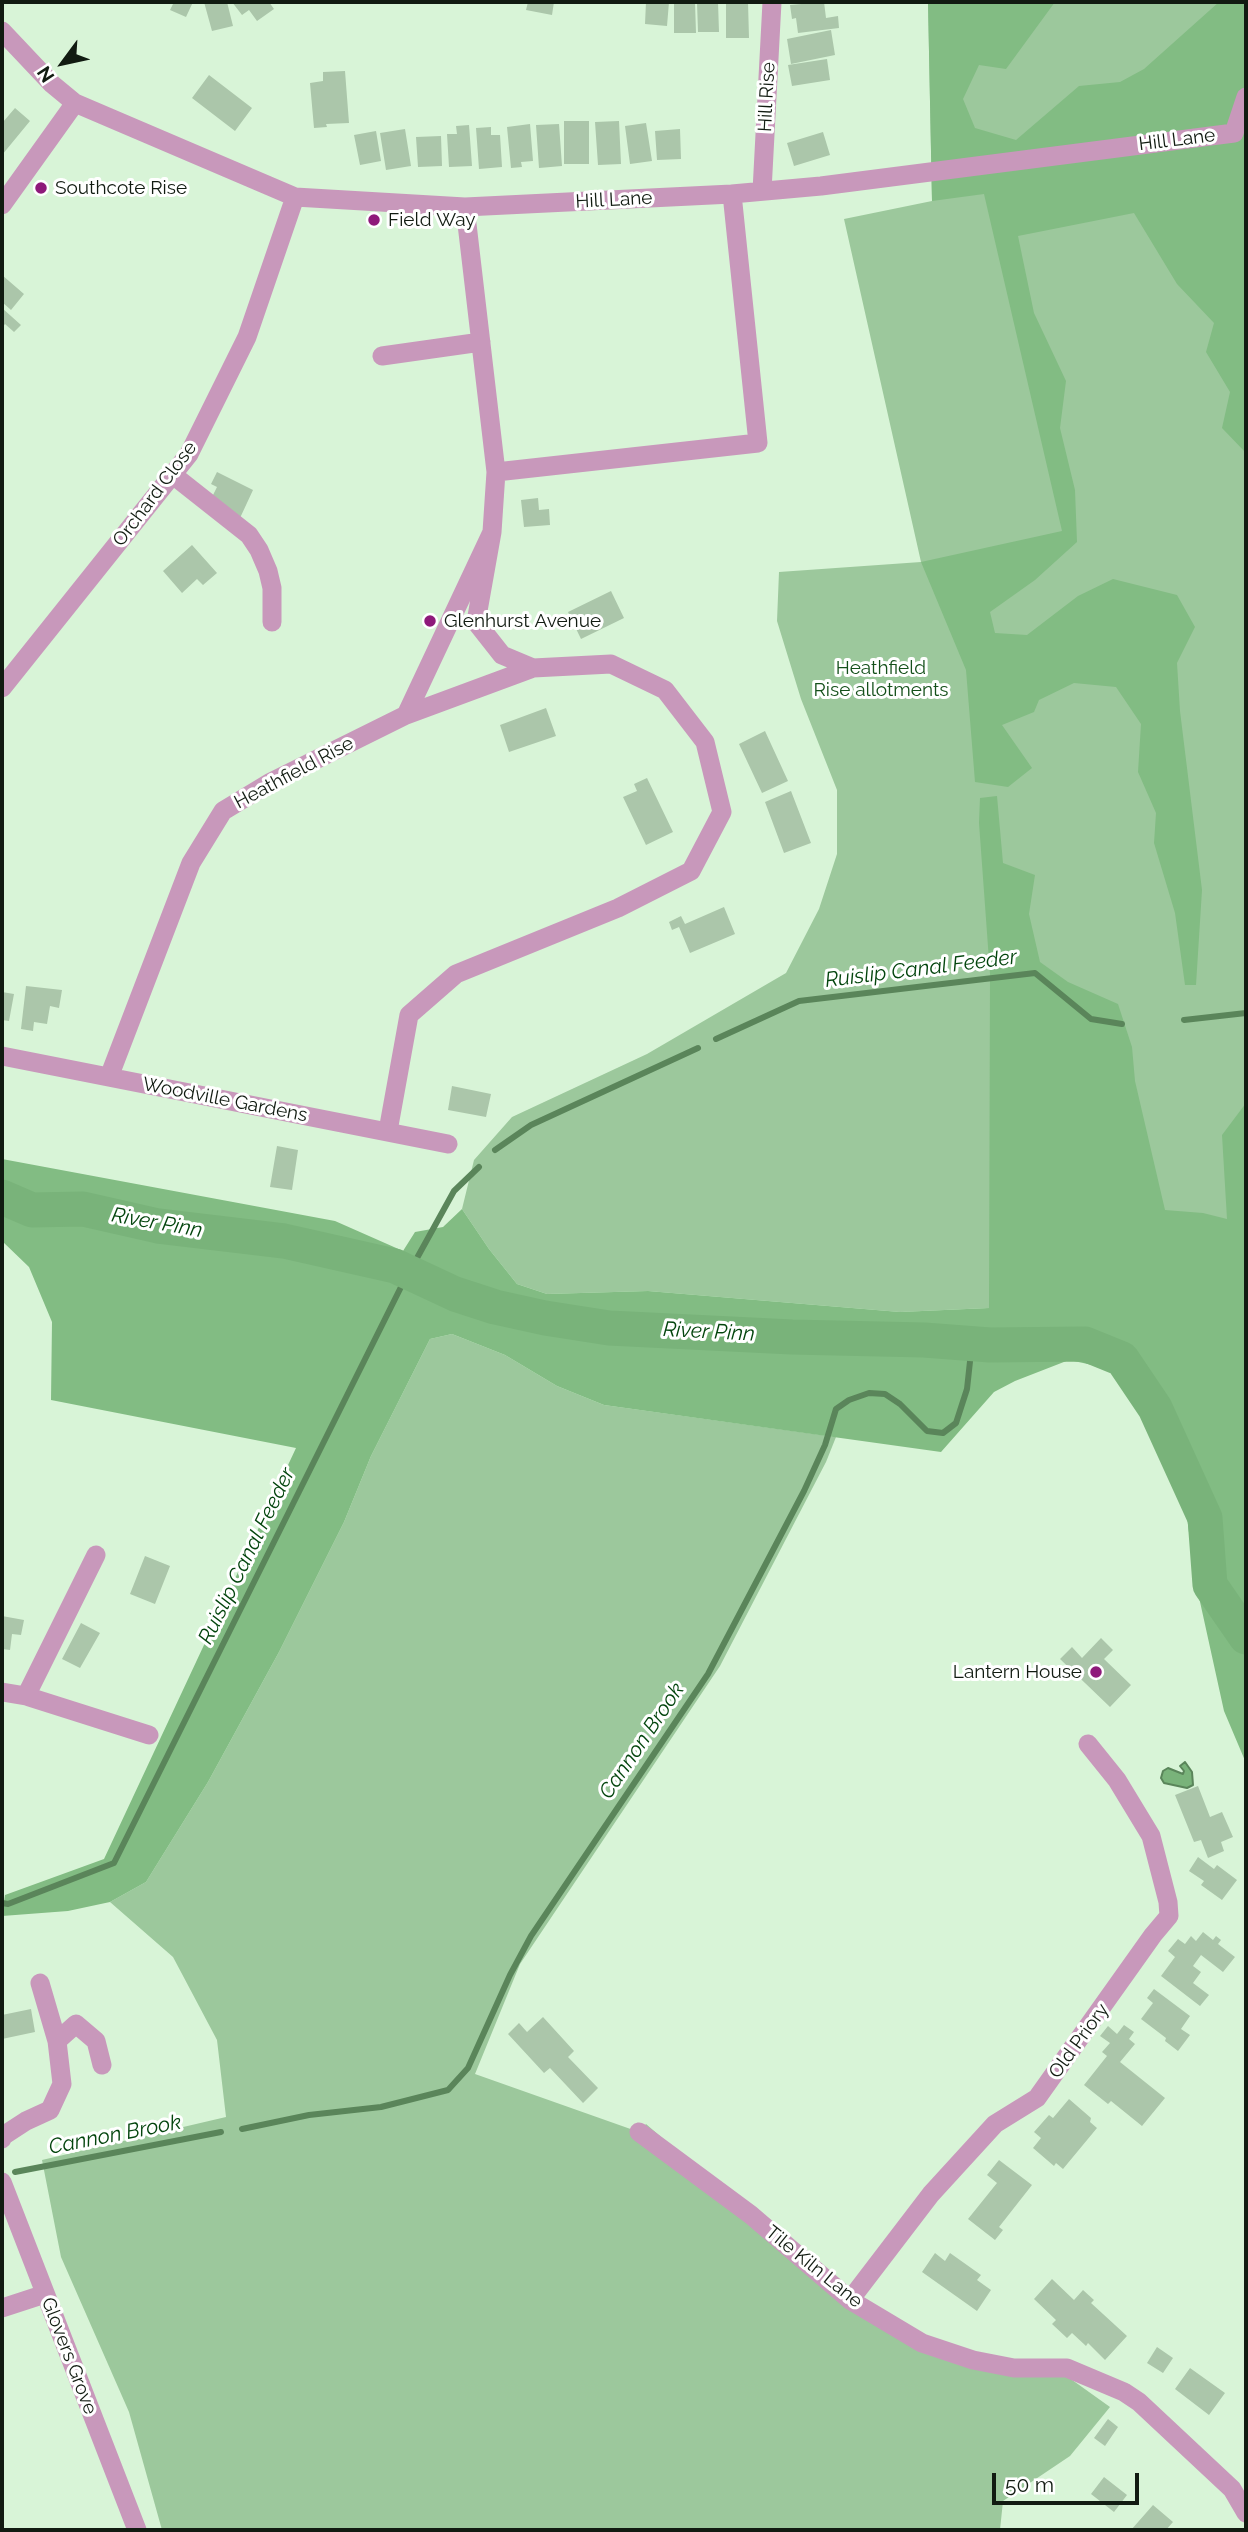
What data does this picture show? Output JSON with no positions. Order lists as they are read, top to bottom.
{
  "streets": {
    "street": [
      "Hill Rise",
      "Hill Lane",
      "Orchard Close",
      "Heathfield Rise",
      "Woodville Gardens",
      "Old Priory",
      "Tile Kiln Lane",
      "Glovers Grove"
    ]
  },
  "crossings": [
    ["Hill Rise", "Hill Lane"],
    ["Hill Lane", "Orchard Close"],
    ["Heathfield Rise", "Woodville Gardens"],
    ["Old Priory", "Tile Kiln Lane"]
  ],
  "water": ["Ruislip Canal Feeder", "River Pinn", "Cannon Brook"],
  "parks": ["Heathfield Rise allotments"],
  "places": [
    "Southcote Rise",
    "Field Way",
    "Glenhurst Avenue",
    "Lantern House"
  ],
  "scale_bar": "50 m",
  "north": "bottom left"
}
